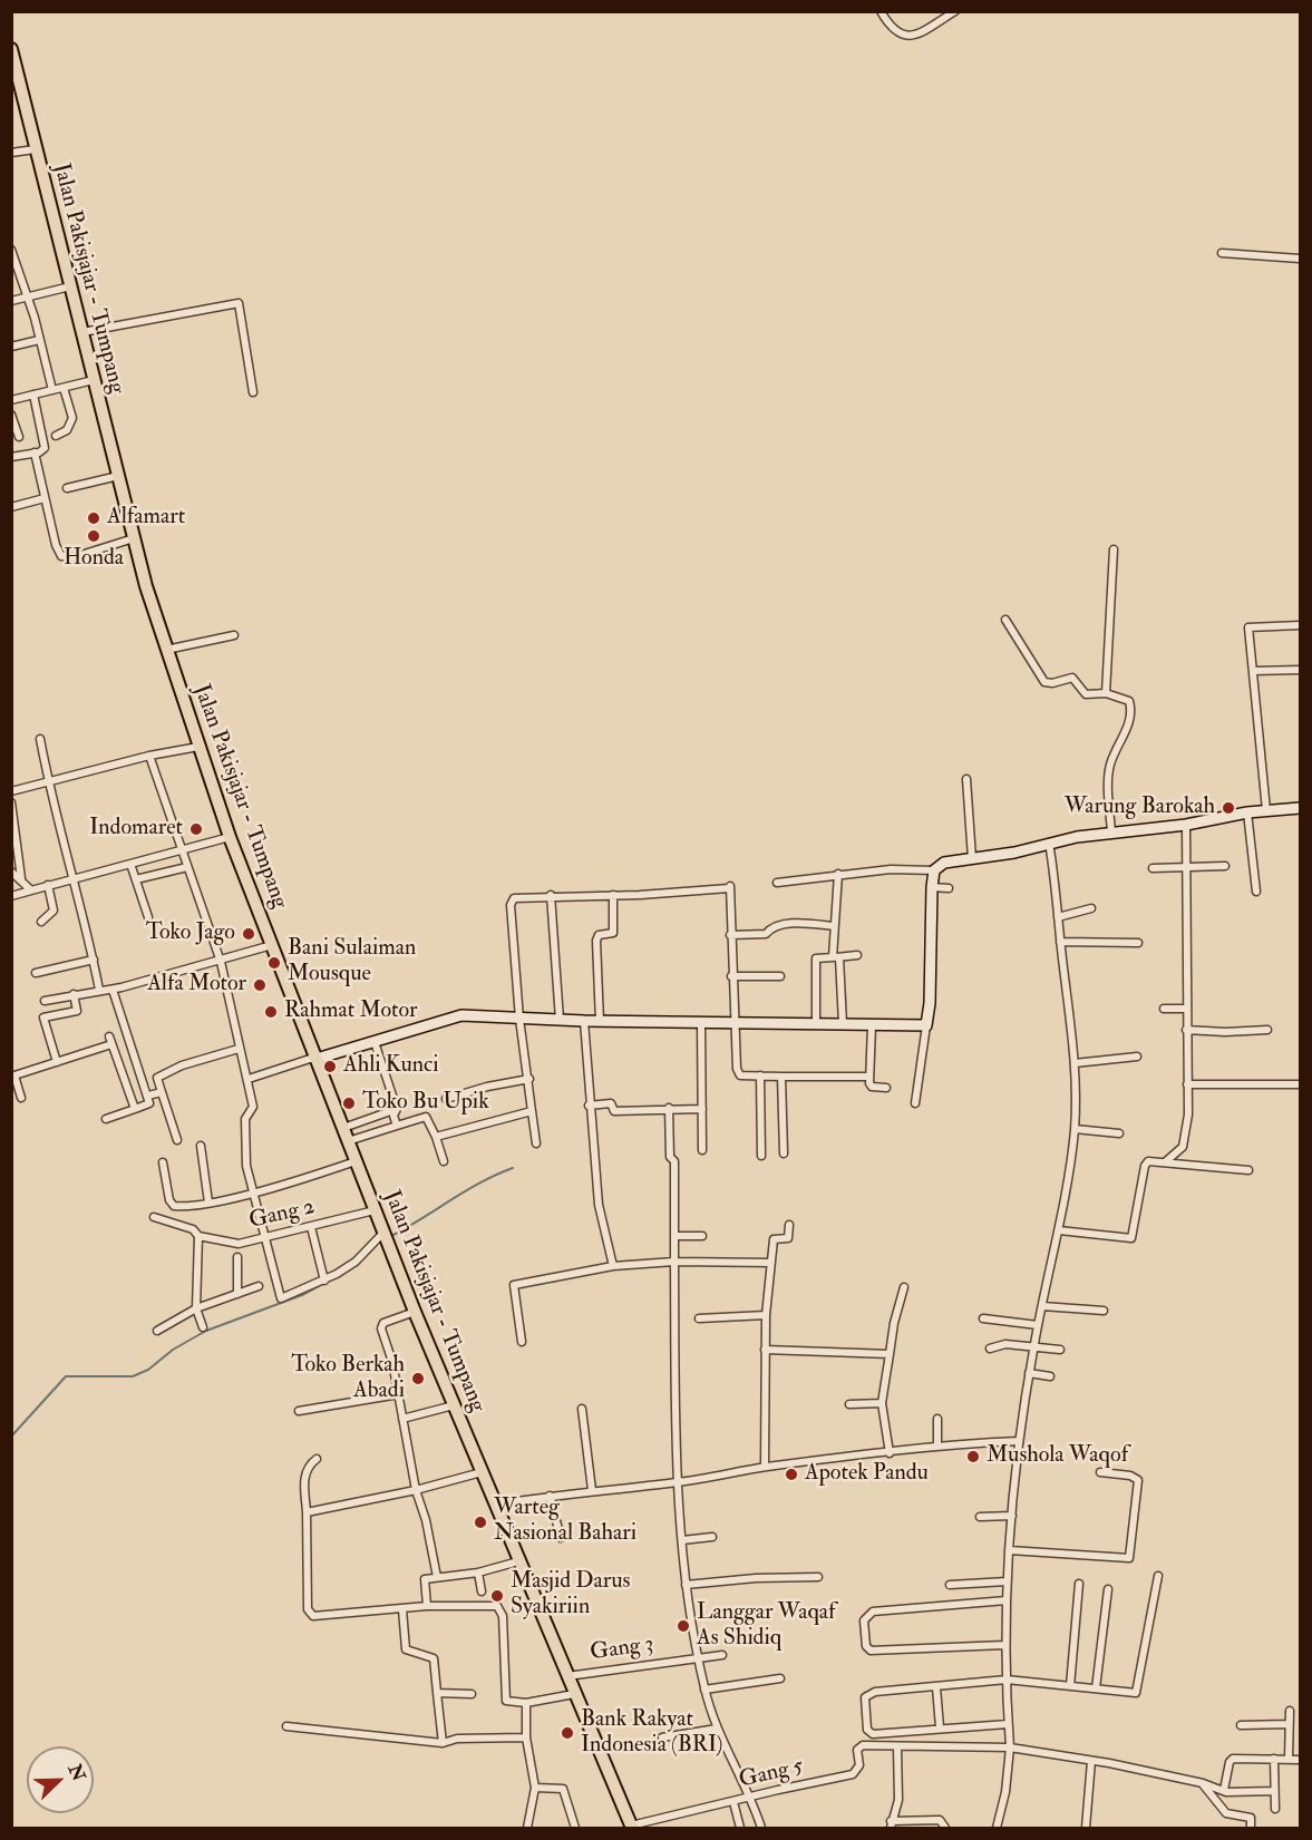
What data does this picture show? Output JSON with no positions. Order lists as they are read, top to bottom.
{
  "streets": {
    "main road": ["Jalan Pakisjajar - Tumpang"],
    "street": ["Gang 2", "Gang 3", "Gang 5"]
  },
  "crossings": [
    ["Jalan Pakisjajar - Tumpang", "Gang 2"],
    ["Jalan Pakisjajar - Tumpang", "Gang 3"],
    ["Jalan Pakisjajar - Tumpang", "Gang 5"]
  ],
  "places": [
    "Alfamart",
    "Honda",
    "Warung Barokah",
    "Indomaret",
    "Toko Jago",
    "Bani Sulaiman Mousque",
    "Alfa Motor",
    "Rahmat Motor",
    "Ahli Kunci",
    "Toko Bu Upik",
    "Toko Berkah Abadi",
    "Mushola Waqof",
    "Apotek Pandu",
    "Warteg Nasional Bahari",
    "Masjid Darus Syakiriin",
    "Langgar Waqaf As Shidiq",
    "Bank Rakyat Indonesia (BRI)"
  ],
  "north": "top right"
}
